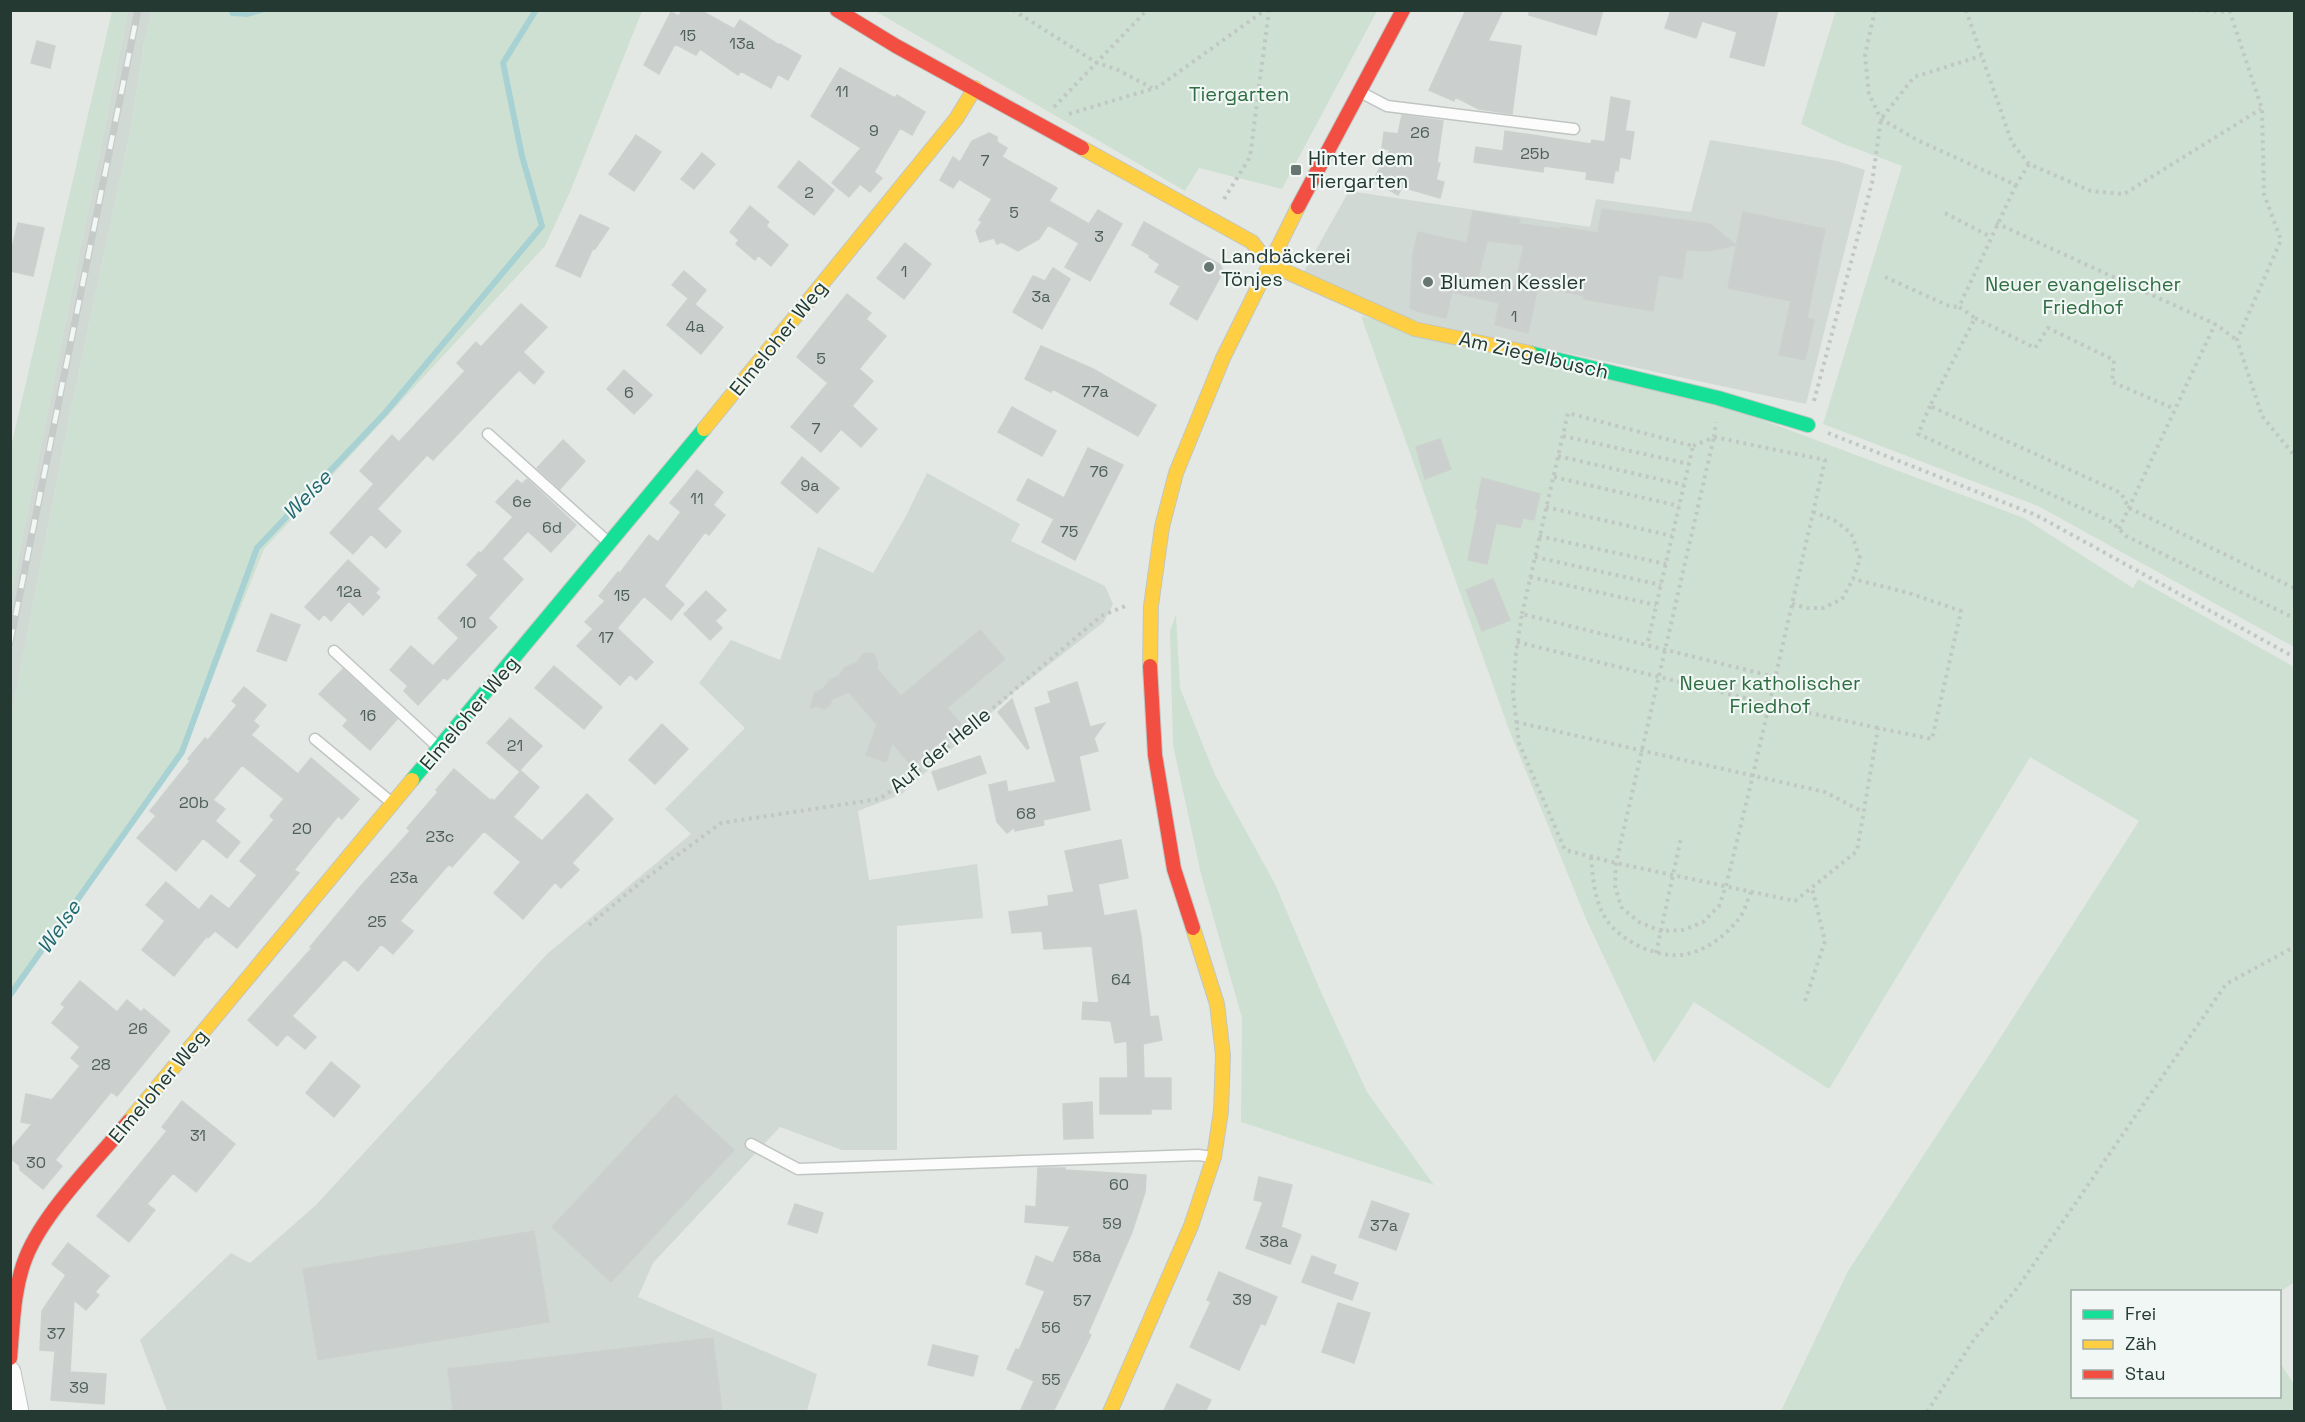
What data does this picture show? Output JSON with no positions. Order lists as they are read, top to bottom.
{
  "streets": {
    "street": ["Elmeloher Weg", "Am Ziegelbusch"],
    "path": ["Auf der Helle"]
  },
  "water": ["Welse"],
  "parks": ["Tiergarten", "Neuer evangelischer Friedhof", "Neuer katholischer Friedhof"],
  "places": {
    "transit": ["Hinter dem Tiergarten"],
    "other": ["Landbäckerei Tönjes", "Blumen Kessler"]
  },
  "house_numbers": [
    "15",
    "13a",
    "11",
    "9",
    "26",
    "25b",
    "7",
    "2",
    "5",
    "3",
    "1",
    "3a",
    "1",
    "4a",
    "5",
    "77a",
    "6",
    "7",
    "76",
    "9a",
    "11",
    "6e",
    "6d",
    "75",
    "12a",
    "15",
    "10",
    "17",
    "16",
    "21",
    "20b",
    "68",
    "20",
    "23c",
    "23a",
    "25",
    "64",
    "26",
    "28",
    "31",
    "30",
    "60",
    "59",
    "37a",
    "38a",
    "58a",
    "39",
    "57",
    "56",
    "37",
    "55",
    "39"
  ],
  "legend": ["Frei", "Zäh", "Stau"]
}
